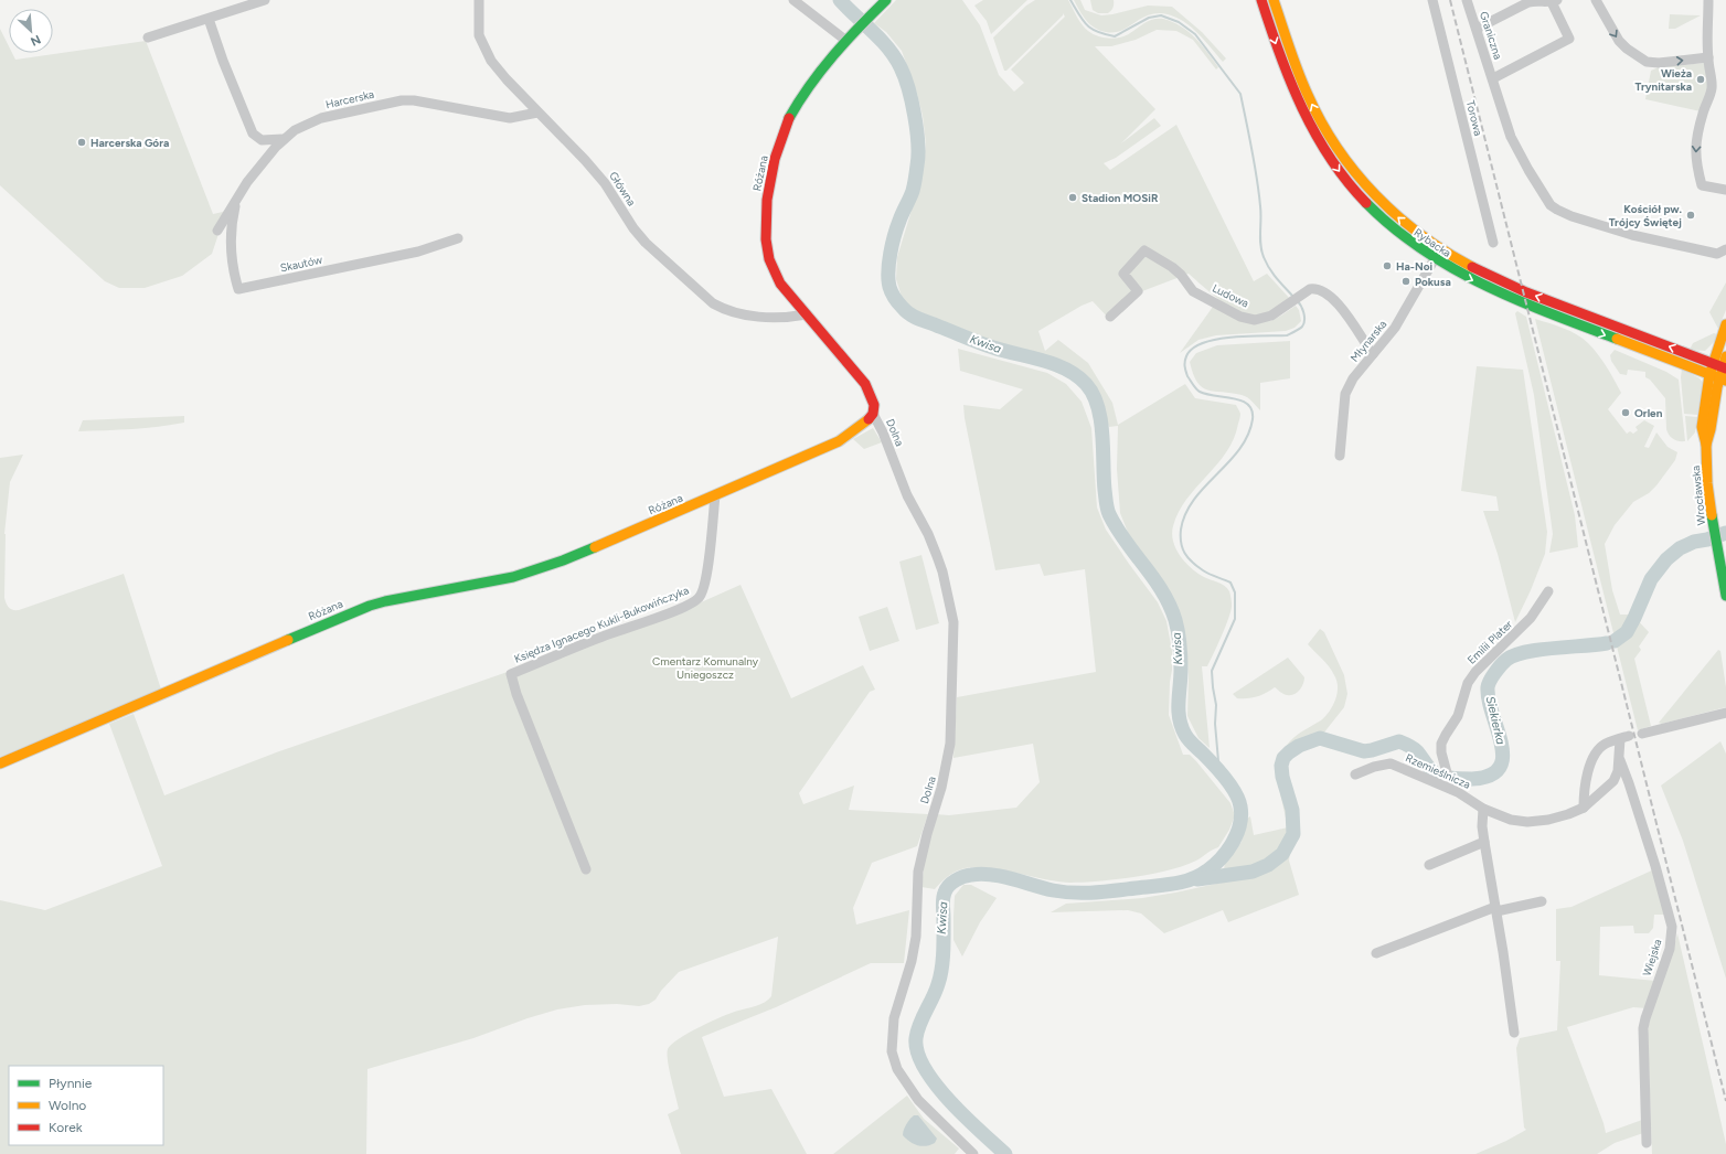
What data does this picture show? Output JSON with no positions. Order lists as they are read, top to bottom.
{
  "streets": {
    "main road": ["Różana", "Rybacka", "Wrocławska"],
    "street": [
      "Graniczna",
      "Harcerska",
      "Torowa",
      "Główna",
      "Skautów",
      "Ludowa",
      "Młynarska",
      "Dolna",
      "Księdza Ignacego Kukli-Bukowińczyka",
      "Emilii Plater",
      "Rzemieślnicza",
      "Wiejska"
    ]
  },
  "crossings": [
    ["Harcerska", "Główna"],
    ["Harcerska", "Skautów"],
    ["Różana", "Główna"],
    ["Różana", "Dolna"],
    ["Różana", "Księdza Ignacego Kukli-Bukowińczyka"],
    ["Rybacka", "Młynarska"],
    ["Rybacka", "Wrocławska"],
    ["Ludowa", "Młynarska"],
    ["Emilii Plater", "Rzemieślnicza"],
    ["Rzemieślnicza", "Wiejska"]
  ],
  "water": ["Kwisa", "Siekierka"],
  "parks": ["Cmentarz Komunalny Uniegoszcz"],
  "places": [
    "Wieża Trynitarska",
    "Harcerska Góra",
    "Stadion MOSiR",
    "Kościół pw. Trójcy Świętej",
    "Ha-Noi",
    "Pokusa",
    "Orlen"
  ],
  "legend": ["Płynnie", "Wolno", "Korek"],
  "north": "bottom right"
}
